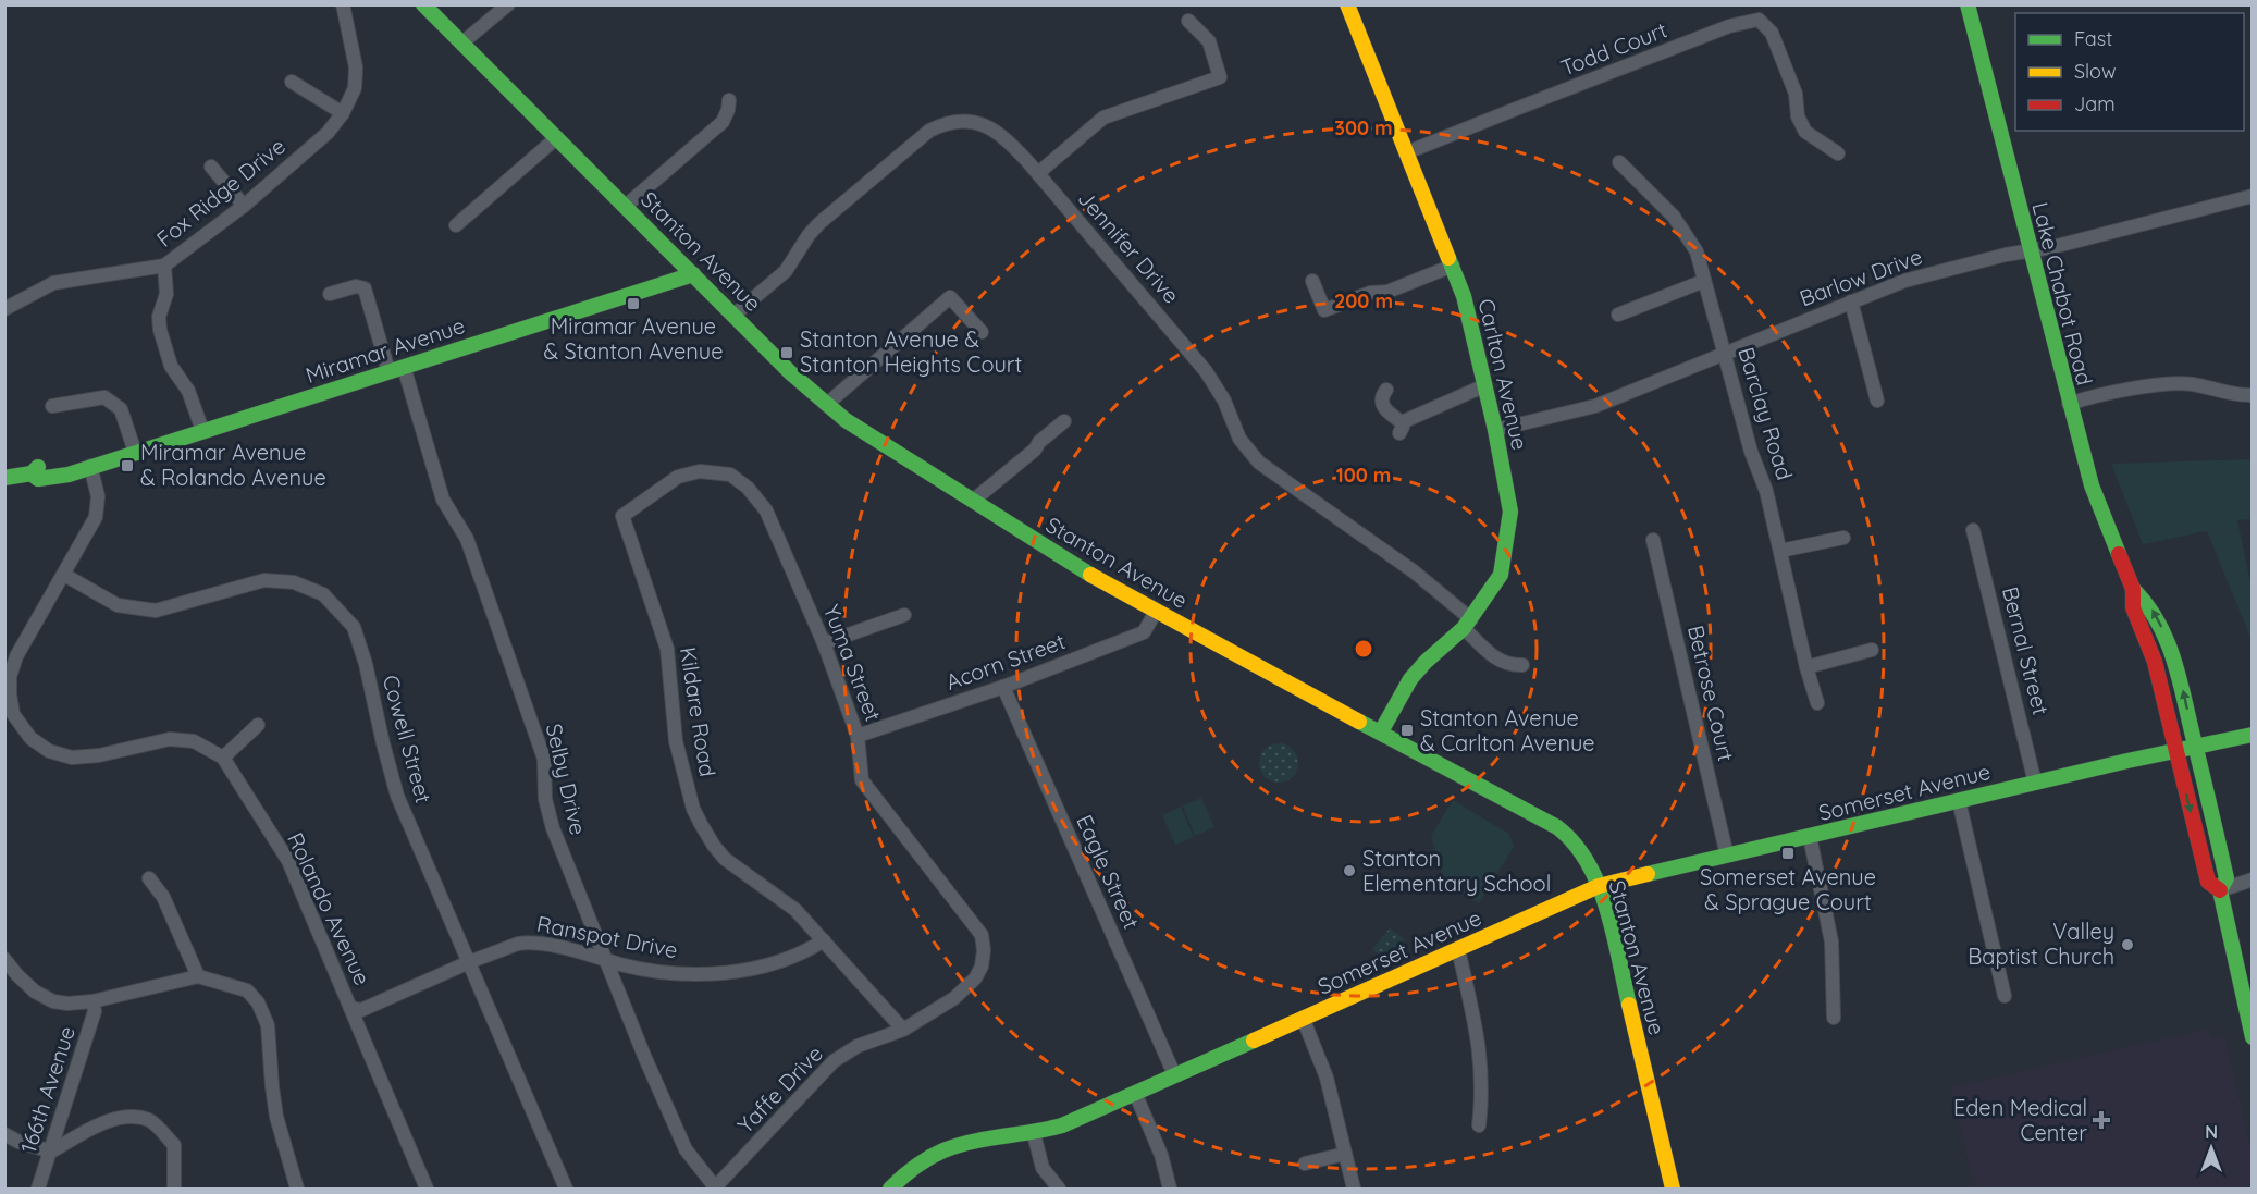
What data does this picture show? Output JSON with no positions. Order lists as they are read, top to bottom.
{
  "streets": {
    "street": [
      "Todd Court",
      "Fox Ridge Drive",
      "Jennifer Drive",
      "Stanton Avenue",
      "Barlow Drive",
      "Lake Chabot Road",
      "Miramar Avenue",
      "Carlton Avenue",
      "Barclay Road",
      "Bernal Street",
      "Acorn Street",
      "Yuma Street",
      "Betrose Court",
      "Kildare Road",
      "Cowell Street",
      "Selby Drive",
      "Somerset Avenue",
      "Eagle Street",
      "Rolando Avenue",
      "Ranspot Drive",
      "166th Avenue",
      "Yaffe Drive"
    ]
  },
  "crossings": [
    ["Todd Court", "Carlton Avenue"],
    ["Jennifer Drive", "Stanton Avenue"],
    ["Jennifer Drive", "Carlton Avenue"],
    ["Stanton Avenue", "Miramar Avenue"],
    ["Stanton Avenue", "Carlton Avenue"],
    ["Stanton Avenue", "Acorn Street"],
    ["Stanton Avenue", "Somerset Avenue"],
    ["Barlow Drive", "Lake Chabot Road"],
    ["Barlow Drive", "Carlton Avenue"],
    ["Barlow Drive", "Barclay Road"],
    ["Lake Chabot Road", "Somerset Avenue"],
    ["Miramar Avenue", "Selby Drive"],
    ["Miramar Avenue", "Rolando Avenue"],
    ["Bernal Street", "Somerset Avenue"],
    ["Acorn Street", "Yuma Street"],
    ["Acorn Street", "Eagle Street"],
    ["Yuma Street", "Kildare Road"],
    ["Yuma Street", "Yaffe Drive"],
    ["Betrose Court", "Somerset Avenue"],
    ["Kildare Road", "Ranspot Drive"],
    ["Kildare Road", "Yaffe Drive"],
    ["Cowell Street", "Rolando Avenue"],
    ["Cowell Street", "Ranspot Drive"],
    ["Selby Drive", "Ranspot Drive"],
    ["Selby Drive", "Yaffe Drive"],
    ["Somerset Avenue", "Eagle Street"],
    ["Rolando Avenue", "Ranspot Drive"]
  ],
  "places": {
    "transit": [
      "Miramar Avenue & Stanton Avenue",
      "Stanton Avenue & Stanton Heights Court",
      "Miramar Avenue & Rolando Avenue",
      "Stanton Avenue & Carlton Avenue",
      "Somerset Avenue & Sprague Court"
    ],
    "other": ["Stanton Elementary School", "Valley Baptist Church"],
    "health": ["Eden Medical Center"]
  },
  "legend": ["Fast", "Slow", "Jam"],
  "north": "top",
  "rings": ["300 m", "200 m", "100 m"]
}
